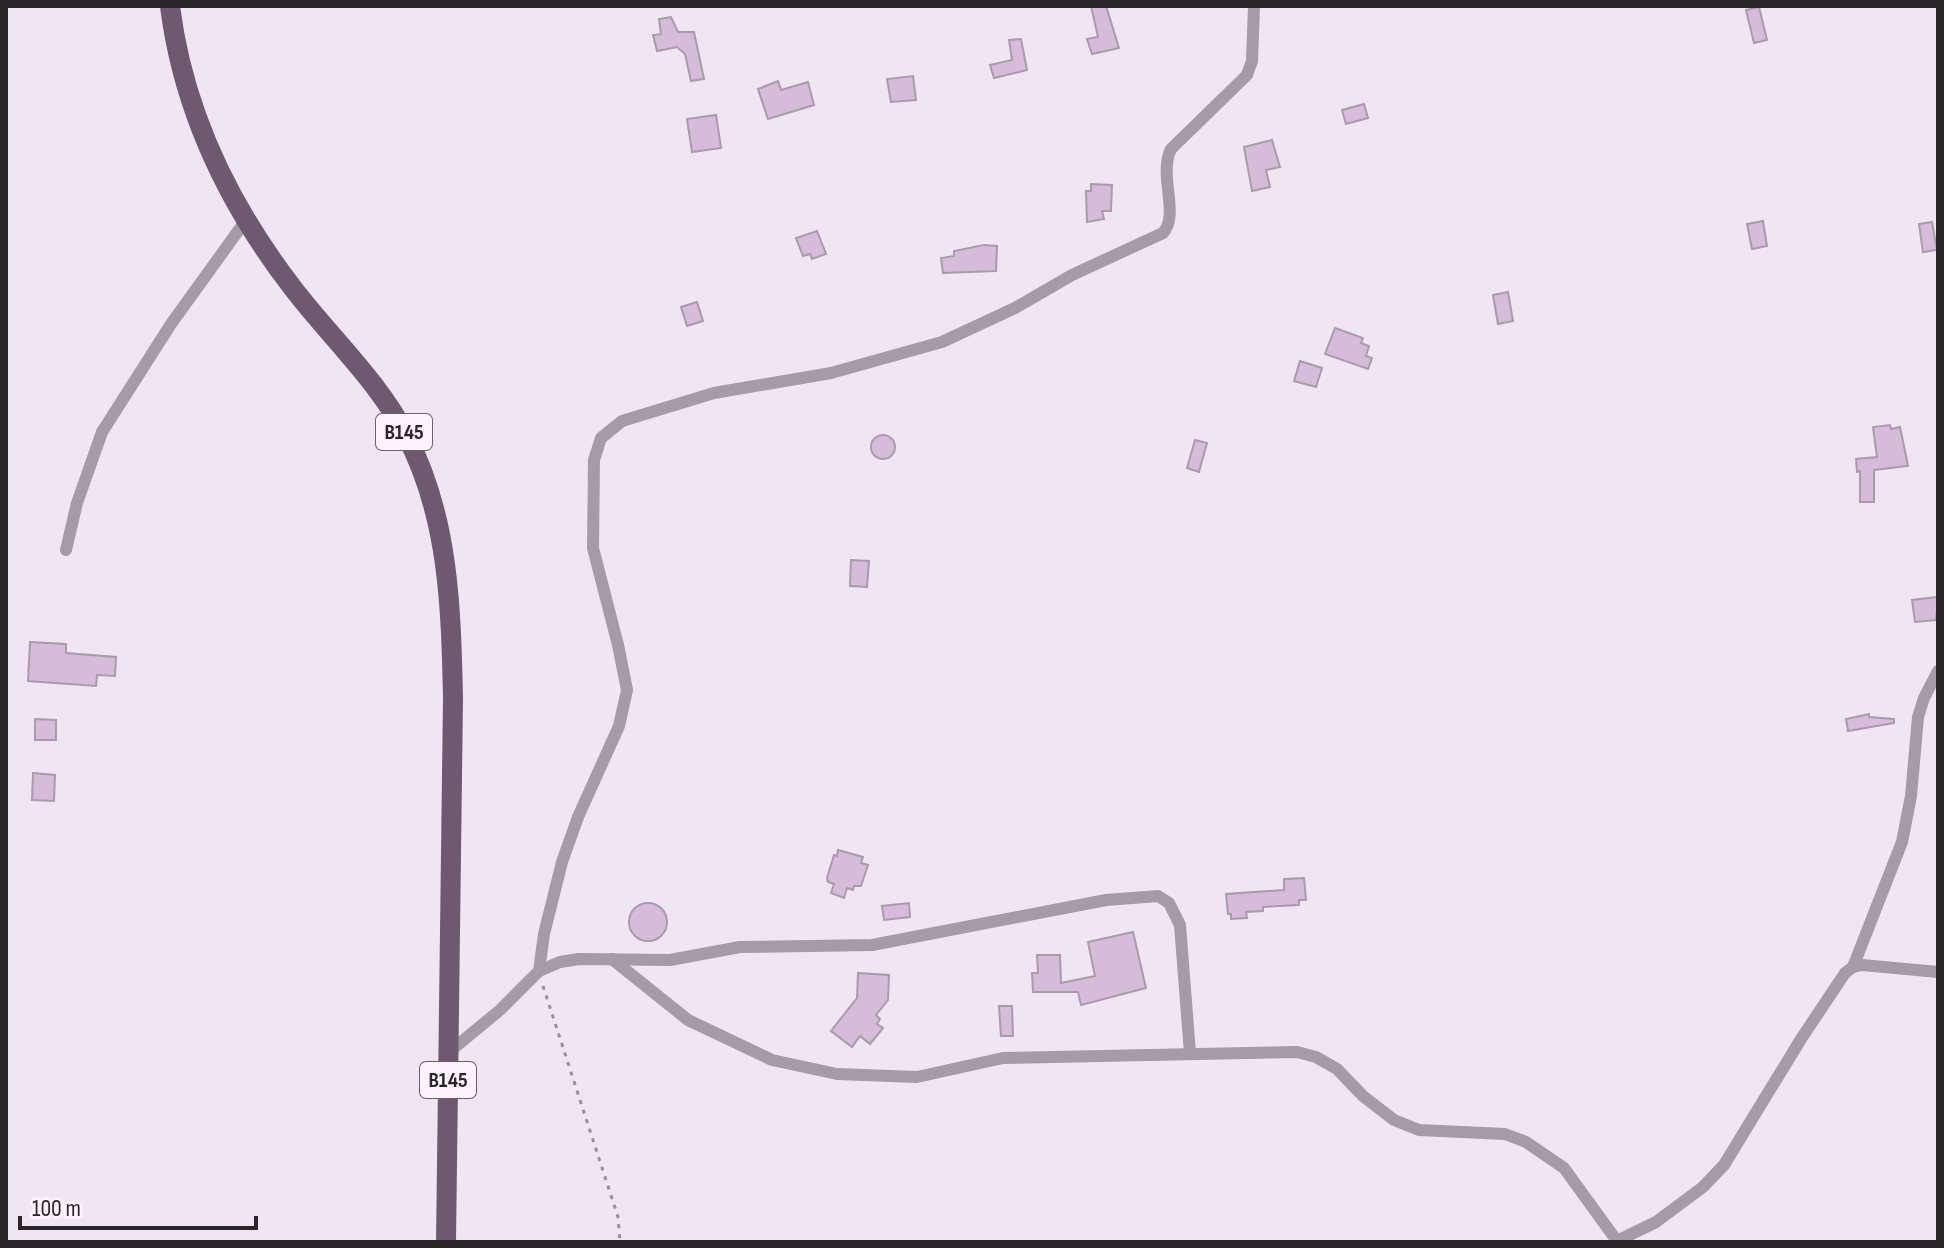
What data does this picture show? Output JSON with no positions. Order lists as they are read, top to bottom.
{
  "streets": {
    "main road": ["B145"]
  },
  "scale_bar": "100 m"
}
